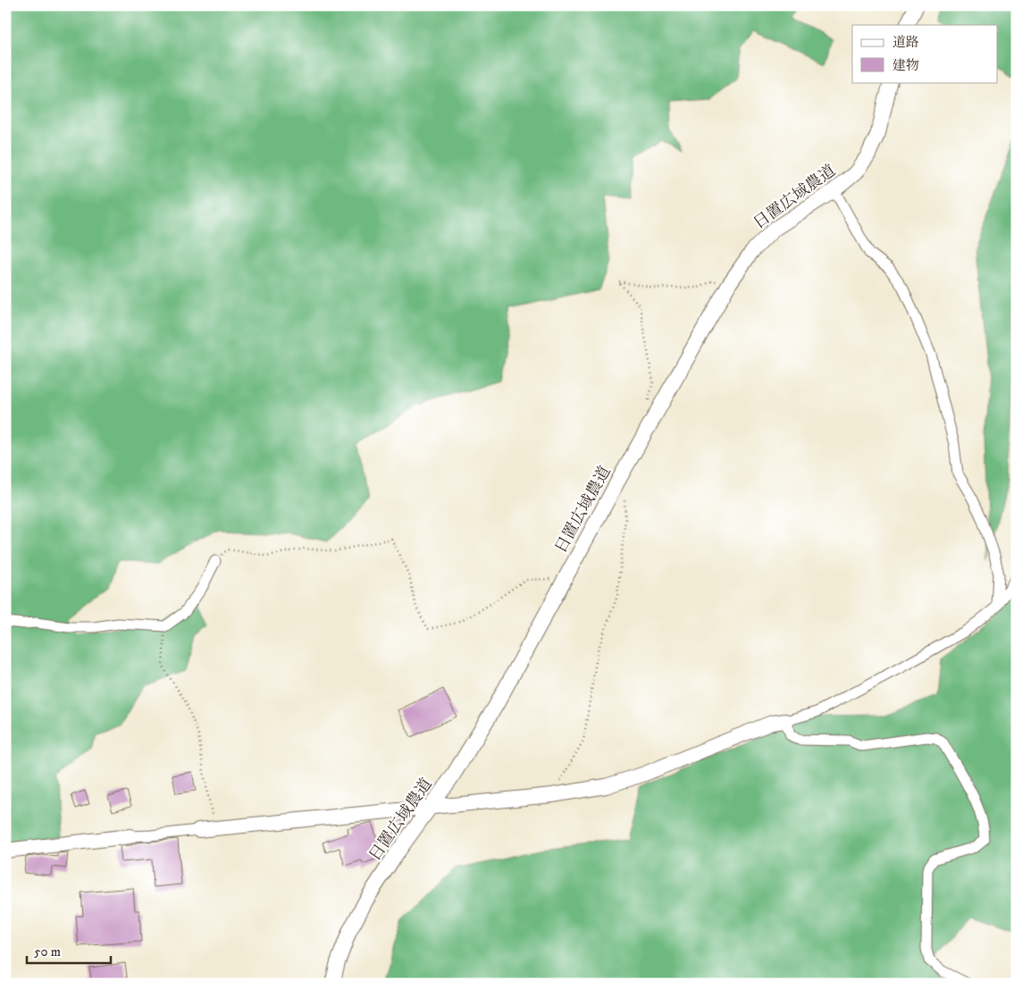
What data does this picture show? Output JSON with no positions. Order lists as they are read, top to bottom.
{
  "streets": {
    "street": ["日置広域農道"]
  },
  "legend": ["道路", "建物"],
  "scale_bar": "50 m"
}
